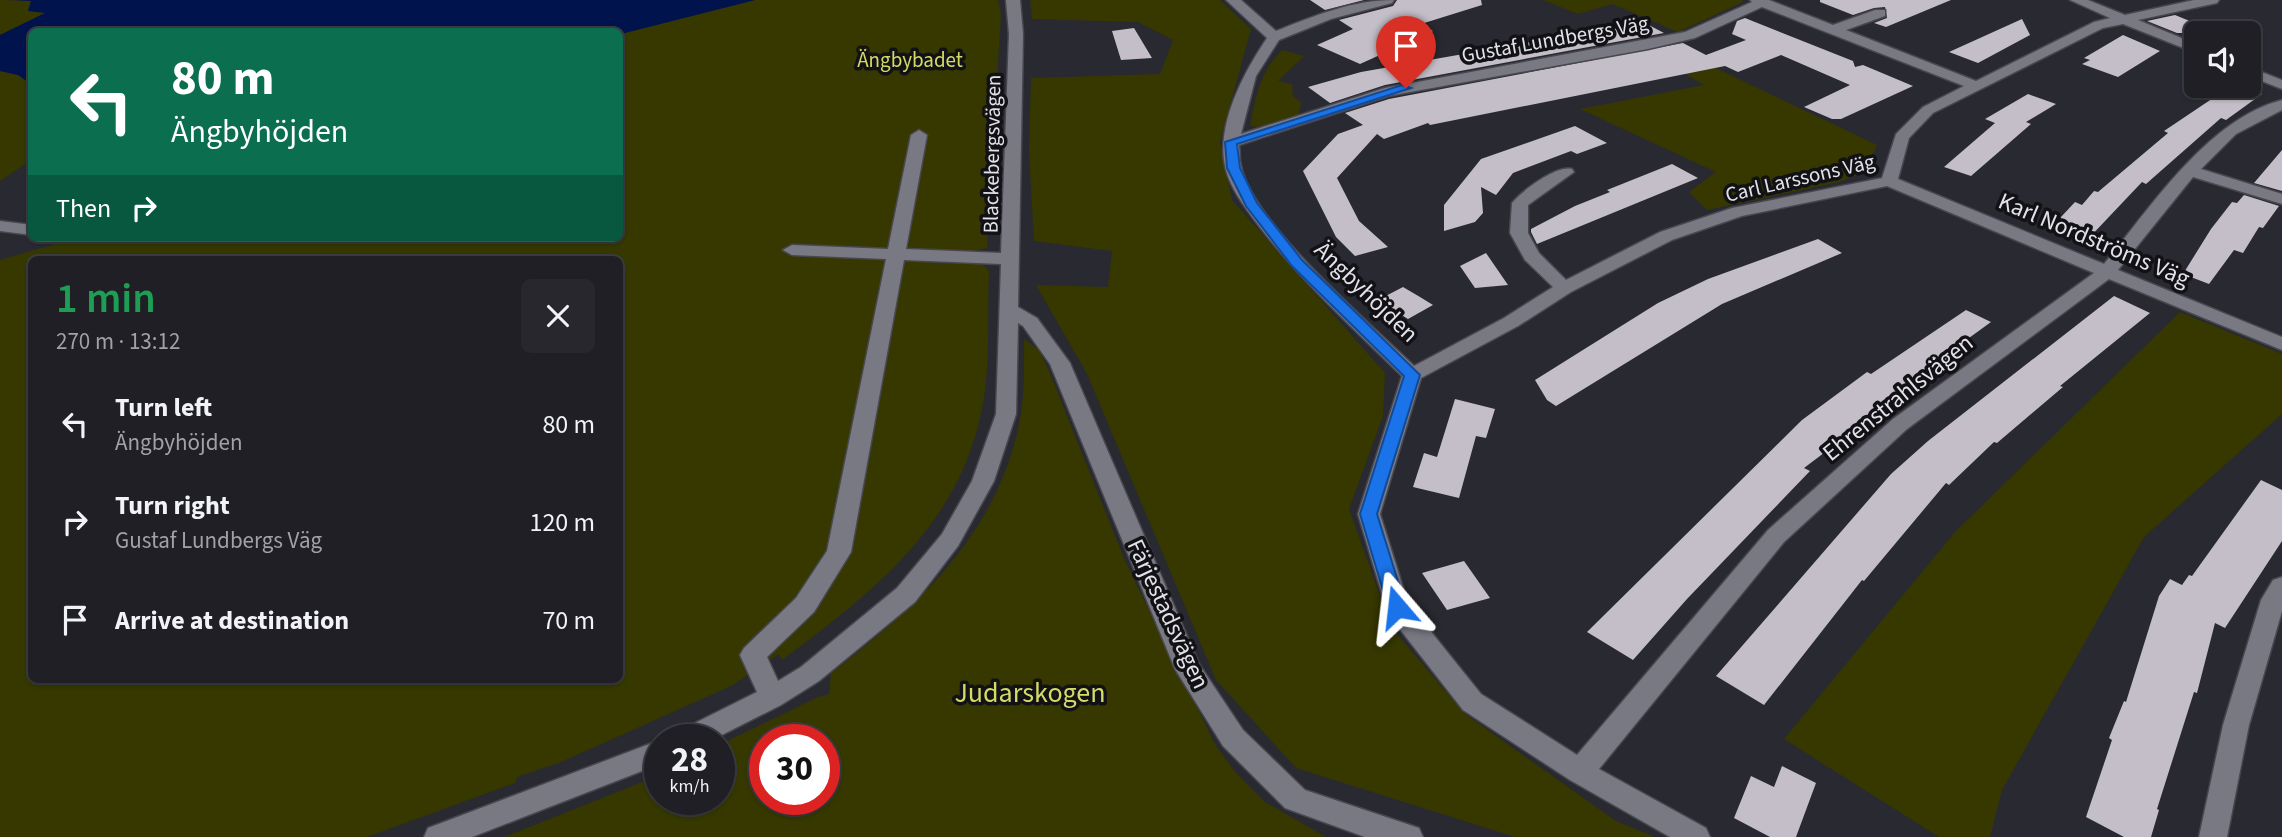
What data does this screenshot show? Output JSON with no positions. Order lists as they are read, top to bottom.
{
  "streets": {
    "street": [
      "Gustaf Lundbergs Väg",
      "Blackebergsvägen",
      "Carl Larssons Väg",
      "Karl Nordströms Väg",
      "Ängbyhöjden",
      "Ehrenstrahlsvägen",
      "Färjestadsvägen"
    ]
  },
  "crossings": [
    ["Gustaf Lundbergs Väg", "Ängbyhöjden"],
    ["Blackebergsvägen", "Färjestadsvägen"],
    ["Carl Larssons Väg", "Karl Nordströms Väg"],
    ["Carl Larssons Väg", "Ängbyhöjden"],
    ["Karl Nordströms Väg", "Ehrenstrahlsvägen"],
    ["Ängbyhöjden", "Ehrenstrahlsvägen"]
  ],
  "parks": ["Ängbybadet", "Judarskogen"],
  "page": {
    "turn": ["80 m", "Ängbyhöjden"],
    "then": "Then",
    "heading": ["1 min", "270 m · 13:12"],
    "list": [
      {
        "name": "Turn left",
        "note": "Ängbyhöjden",
        "value": "80 m"
      },
      {
        "name": "Turn right",
        "note": "Gustaf Lundbergs Väg",
        "value": "120 m"
      },
      {
        "name": "Arrive at destination",
        "value": "70 m"
      }
    ],
    "speed": "28 km/h",
    "limit": "30"
  }
}
